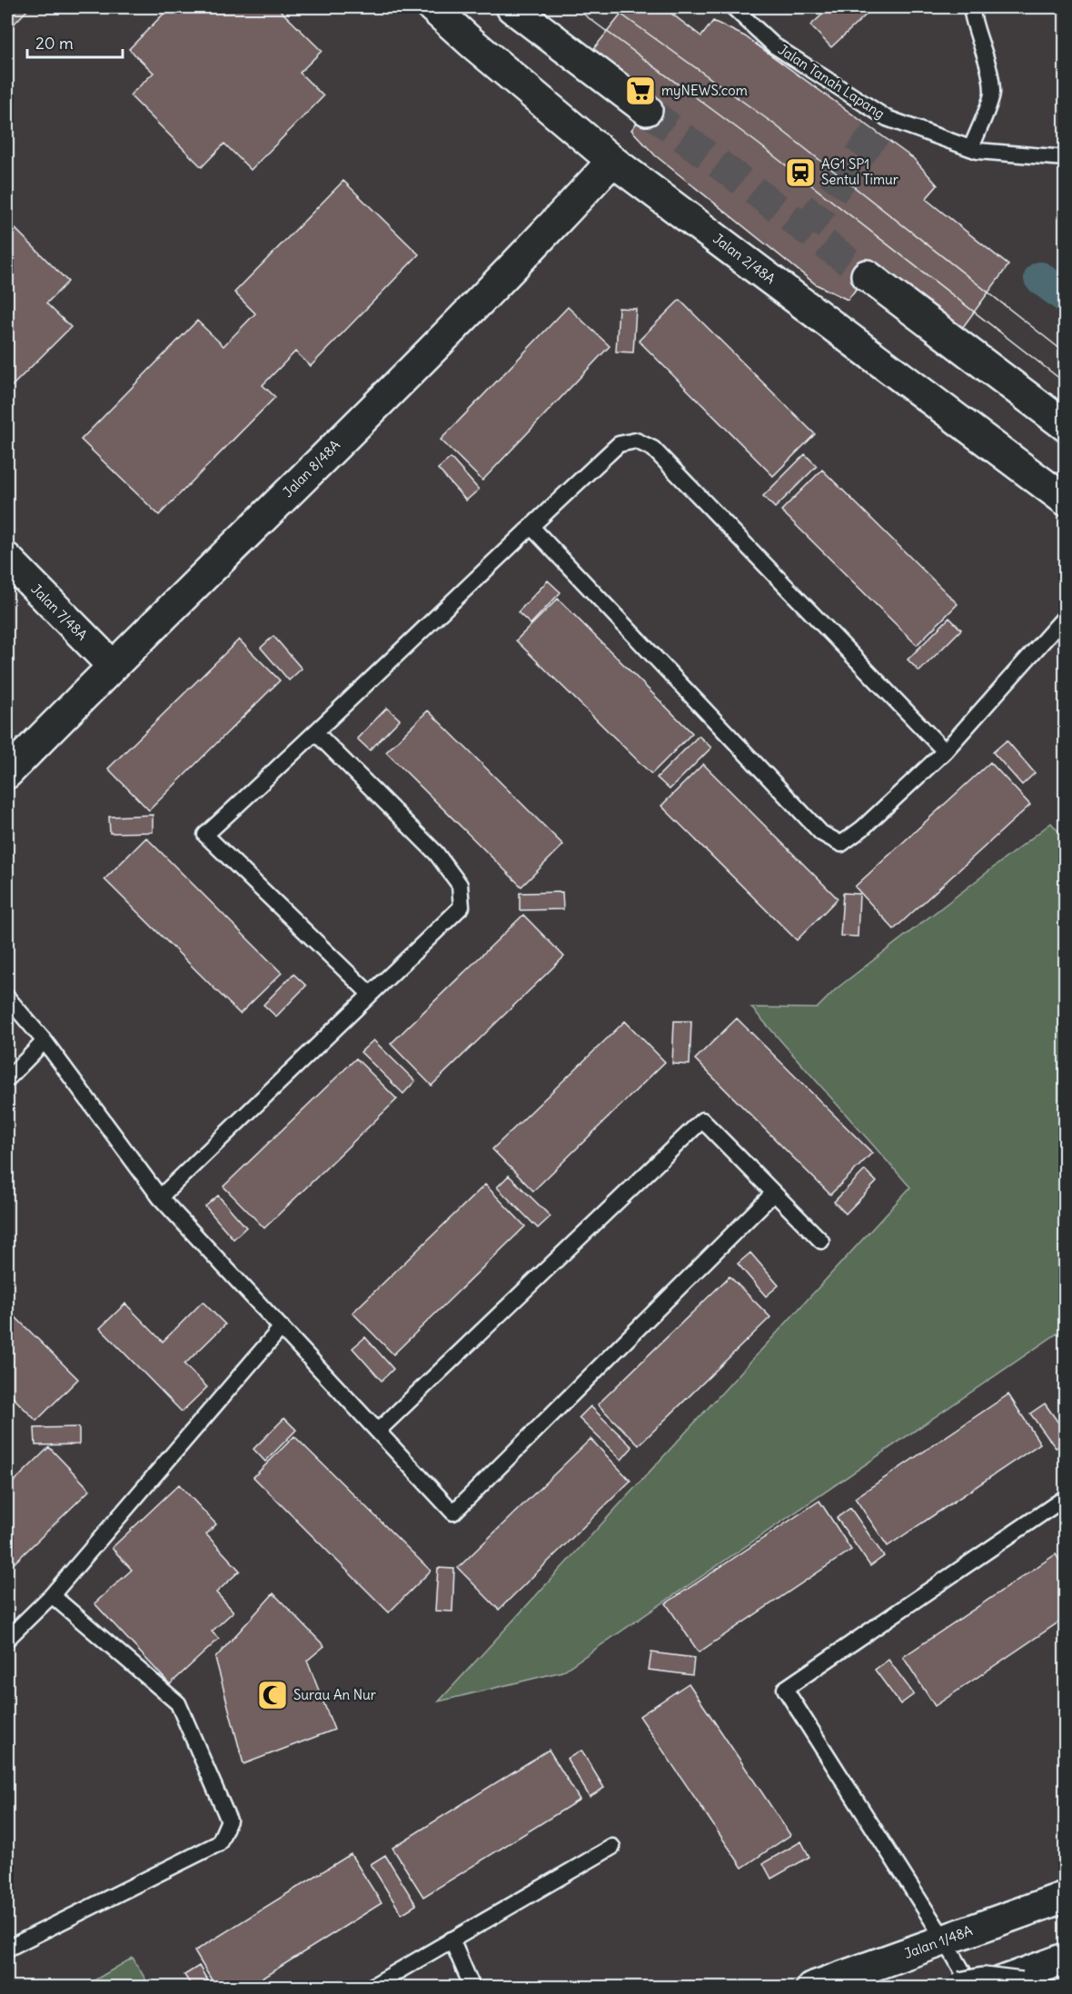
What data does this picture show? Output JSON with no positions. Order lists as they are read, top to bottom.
{
  "streets": {
    "main road": [
      "Jalan 2/48A",
      "Jalan 8/48A",
      "Jalan 7/48A",
      "Jalan 1/48A"
    ],
    "lane": ["Jalan Tanah Lapang"]
  },
  "crossings": [
    ["Jalan 2/48A", "Jalan 8/48A"],
    ["Jalan 8/48A", "Jalan 7/48A"]
  ],
  "places": {
    "supermarket": ["myNEWS.com"],
    "station": ["AG1 SP1 Sentul Timur"],
    "mosque": ["Surau An Nur"]
  },
  "scale_bar": "20 m"
}
